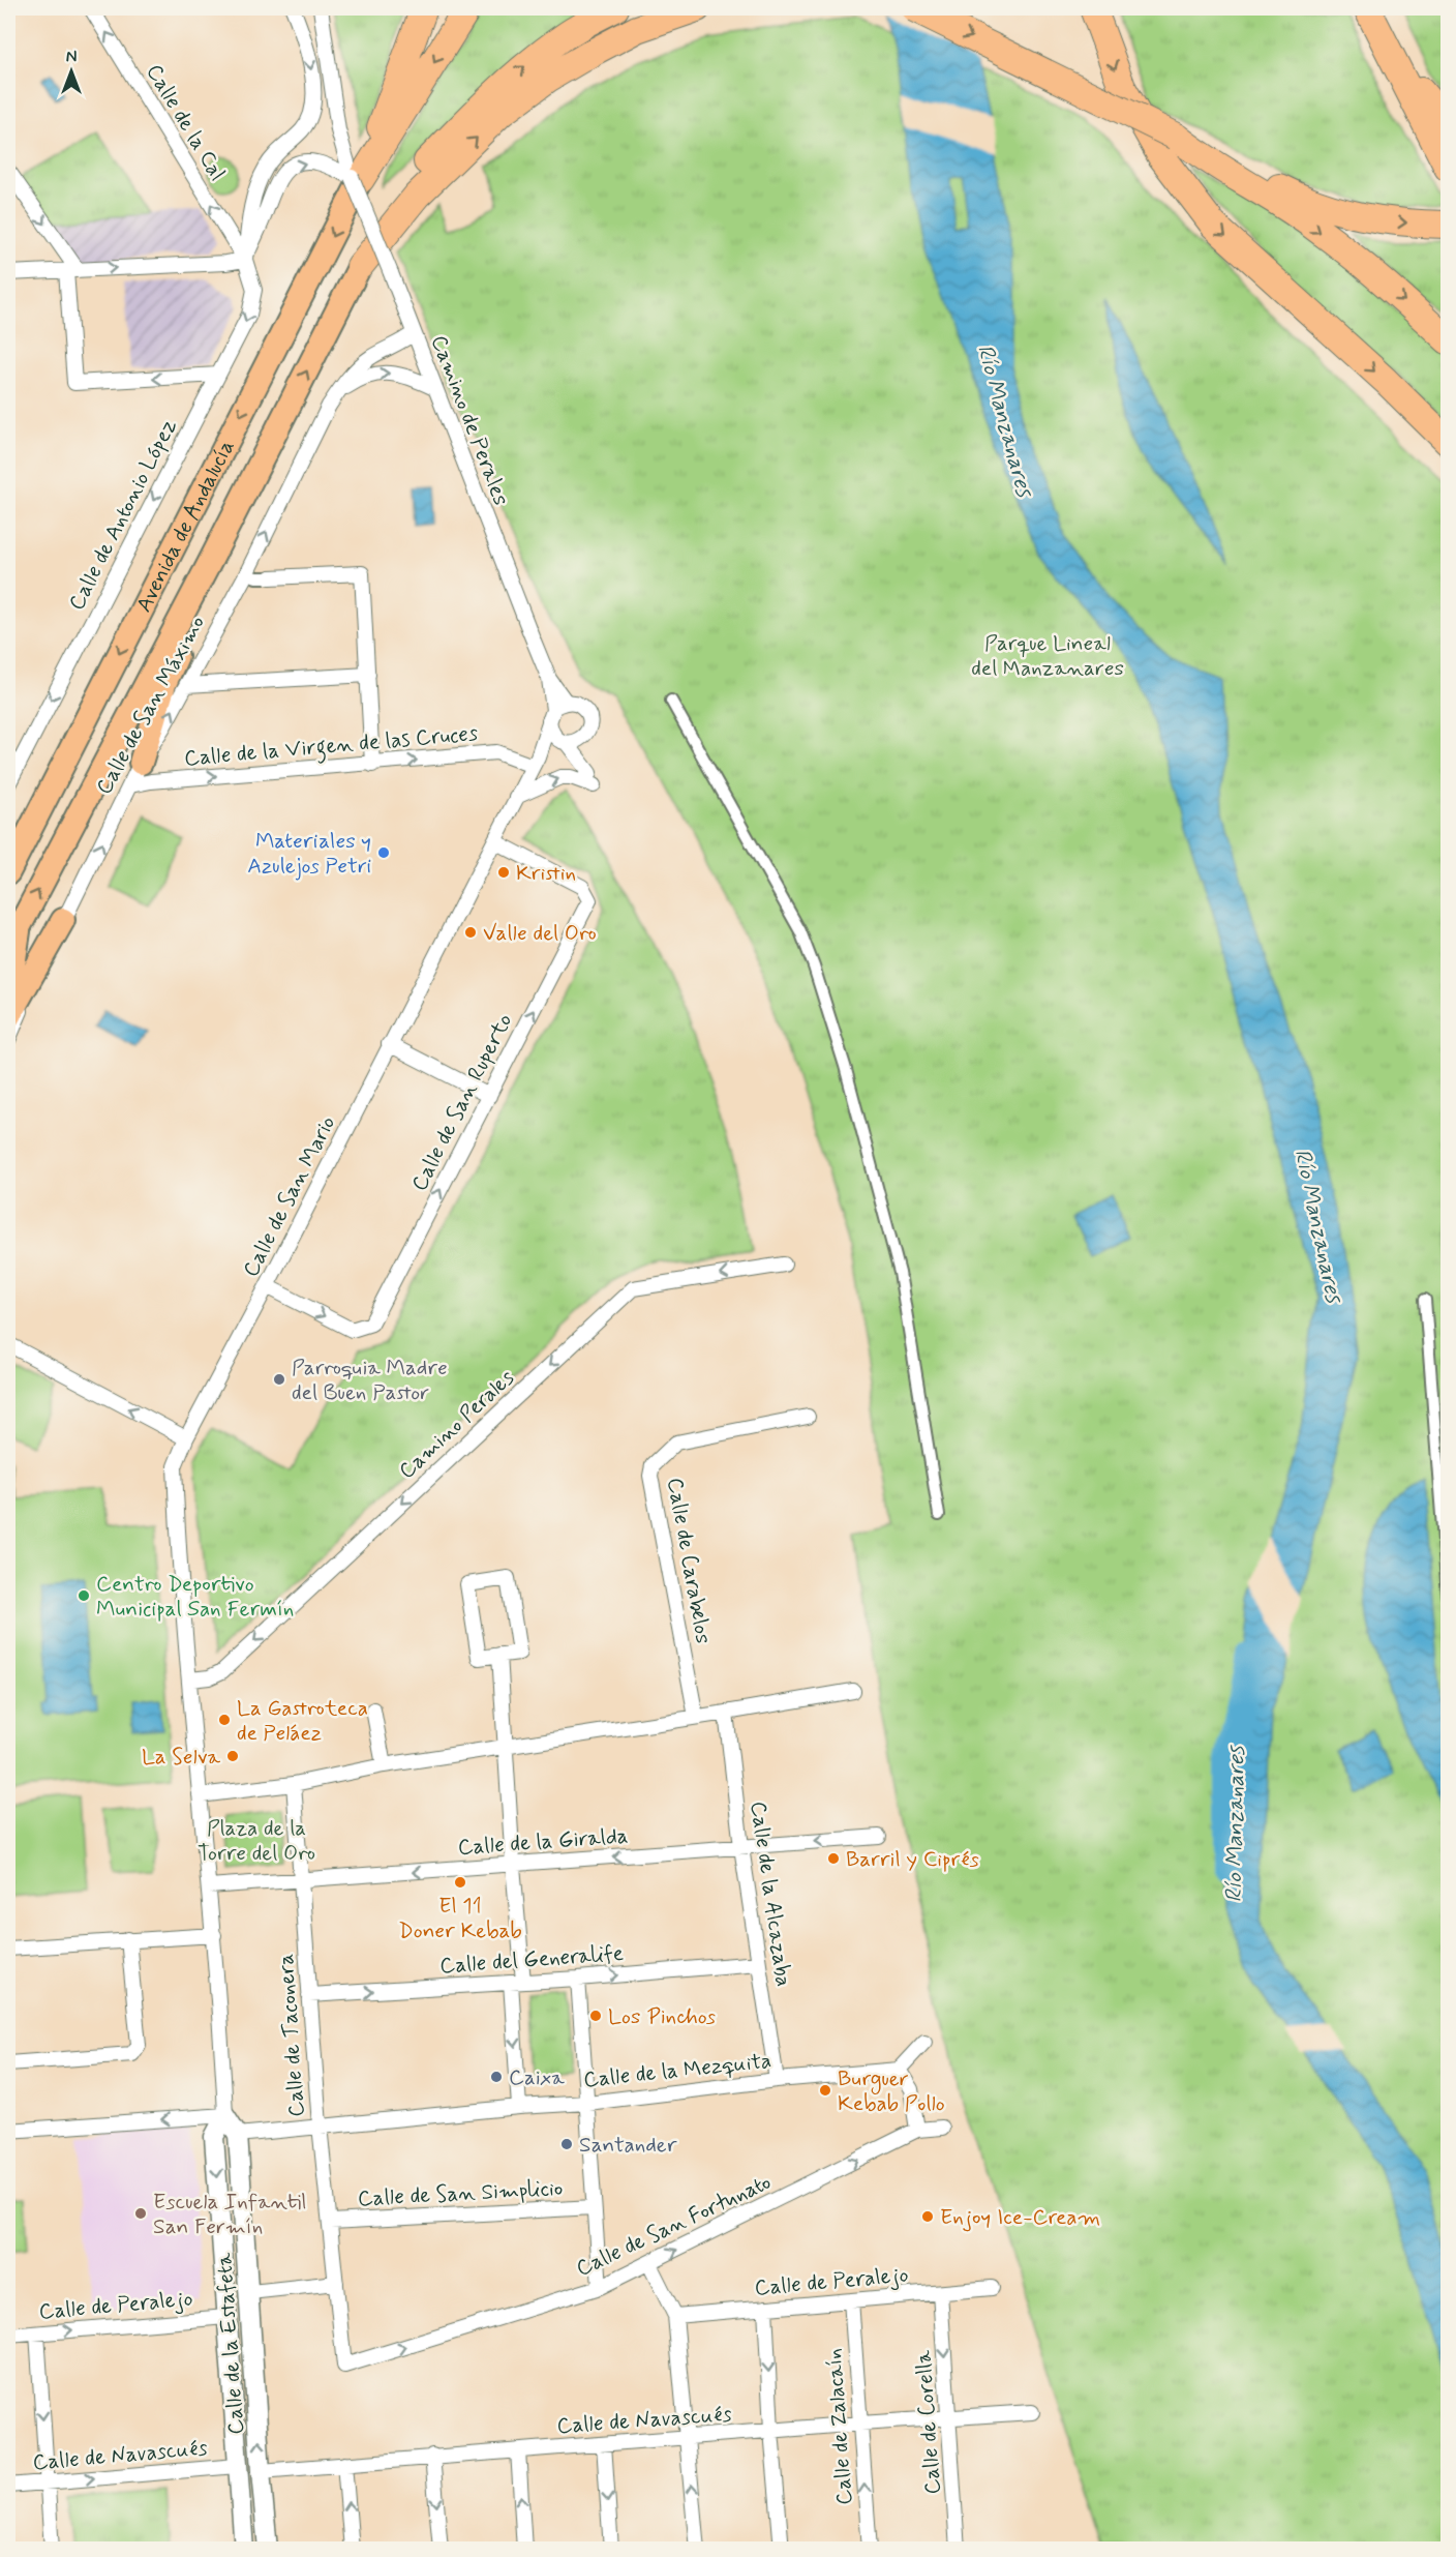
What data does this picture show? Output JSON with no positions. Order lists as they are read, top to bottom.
{
  "streets": {
    "highway": ["Avenida de Andalucía"],
    "street": [
      "Calle de la Cal",
      "Camino de Perales",
      "Calle de Antonio López",
      "Calle de San Máximo",
      "Calle de la Virgen de las Cruces",
      "Calle de San Ruperto",
      "Calle de San Mario",
      "Camino Perales",
      "Calle de Carabelos",
      "Calle de la Giralda",
      "Calle de la Alcazaba",
      "Calle del Generalife",
      "Calle de Taconera",
      "Calle de la Mezquita",
      "Calle de San Simplicio",
      "Calle de San Fortunato",
      "Calle de Peralejo",
      "Calle de la Estafeta",
      "Calle de Navascués",
      "Calle de Corella",
      "Calle de Zalacaín"
    ]
  },
  "crossings": [
    ["Calle de la Cal", "Calle de Antonio López"],
    ["Camino de Perales", "Avenida de Andalucía"],
    ["Camino de Perales", "Calle de San Máximo"],
    ["Camino de Perales", "Calle de San Mario"],
    ["Calle de San Máximo", "Calle de la Virgen de las Cruces"],
    ["Calle de la Virgen de las Cruces", "Calle de San Mario"],
    ["Calle de San Ruperto", "Calle de San Mario"],
    ["Calle de San Mario", "Camino Perales"],
    ["Calle de la Giralda", "Calle de la Alcazaba"],
    ["Calle de la Giralda", "Calle de Taconera"],
    ["Calle de la Alcazaba", "Calle del Generalife"],
    ["Calle de la Alcazaba", "Calle de la Mezquita"],
    ["Calle del Generalife", "Calle de Taconera"],
    ["Calle de Taconera", "Calle de la Mezquita"],
    ["Calle de Taconera", "Calle de San Simplicio"],
    ["Calle de Taconera", "Calle de San Fortunato"],
    ["Calle de la Mezquita", "Calle de la Estafeta"],
    ["Calle de Peralejo", "Calle de la Estafeta"],
    ["Calle de Peralejo", "Calle de Corella"],
    ["Calle de Peralejo", "Calle de Zalacaín"],
    ["Calle de la Estafeta", "Calle de Navascués"],
    ["Calle de Navascués", "Calle de Corella"],
    ["Calle de Navascués", "Calle de Zalacaín"]
  ],
  "one_way": [
    "Calle de la Cal",
    "Calle de Antonio López",
    "Calle de San Máximo",
    "Camino Perales",
    "Calle del Generalife",
    "Calle de San Fortunato",
    "Calle de Peralejo",
    "Calle de Corella"
  ],
  "water": ["Río Manzanares"],
  "parks": ["Parque Lineal del Manzanares", "Plaza de la Torre del Oro"],
  "places": [
    "Materiales y Azulejos Petri",
    "Kristin",
    "Valle del Oro",
    "Parroquia Madre del Buen Pastor",
    "Centro Deportivo Municipal San Fermín",
    "La Gastroteca de Peláez",
    "La Selva",
    "Barril y Ciprés",
    "El 11 Doner Kebab",
    "Los Pinchos",
    "Caixa",
    "Burguer Kebab Pollo",
    "Santander",
    "Escuela Infantil San Fermín",
    "Enjoy Ice-Cream"
  ],
  "north": "top"
}
